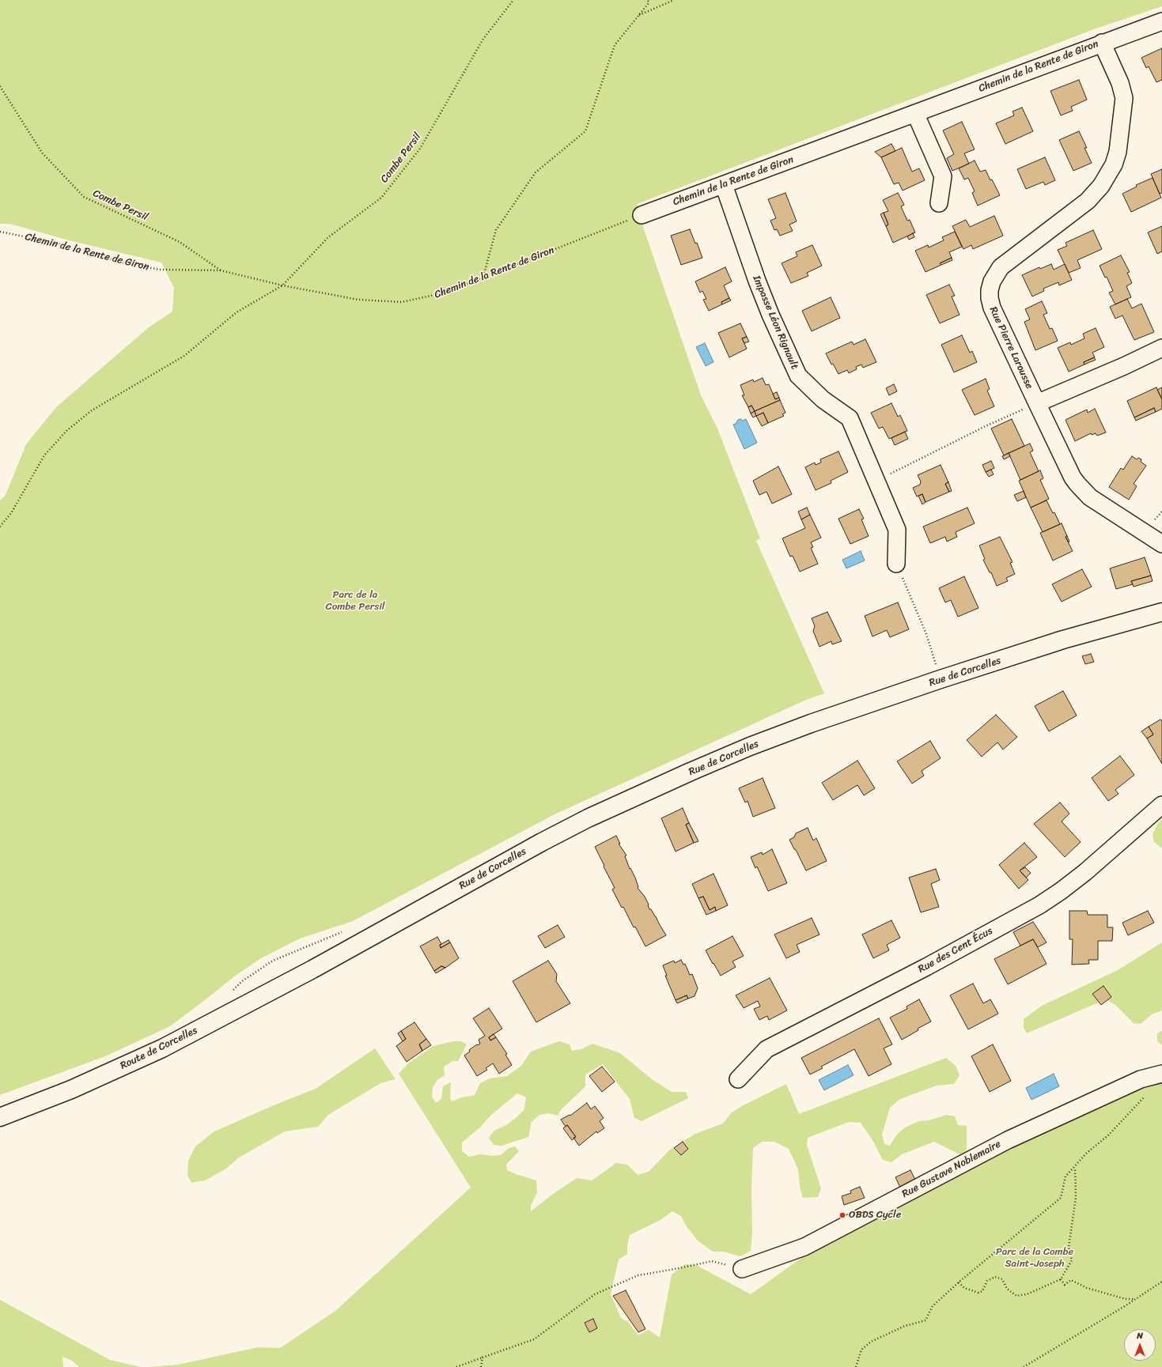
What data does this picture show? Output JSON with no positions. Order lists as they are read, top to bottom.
{
  "streets": {
    "main road": ["Rue de Corcelles", "Route de Corcelles"],
    "street": [
      "Chemin de la Rente de Giron",
      "Impasse Léon Rignault",
      "Rue Pierre Larousse",
      "Rue des Cent Écus",
      "Rue Gustave Noblemaire"
    ],
    "path": ["Combe Persil"]
  },
  "crossings": [
    ["Chemin de la Rente de Giron", "Combe Persil"],
    ["Chemin de la Rente de Giron", "Impasse Léon Rignault"],
    ["Chemin de la Rente de Giron", "Rue Pierre Larousse"],
    ["Rue de Corcelles", "Route de Corcelles"]
  ],
  "parks": ["Parc de la Combe Persil", "Parc de la Combe Saint-Joseph"],
  "places": ["OBDS Cycle"],
  "north": "top"
}
